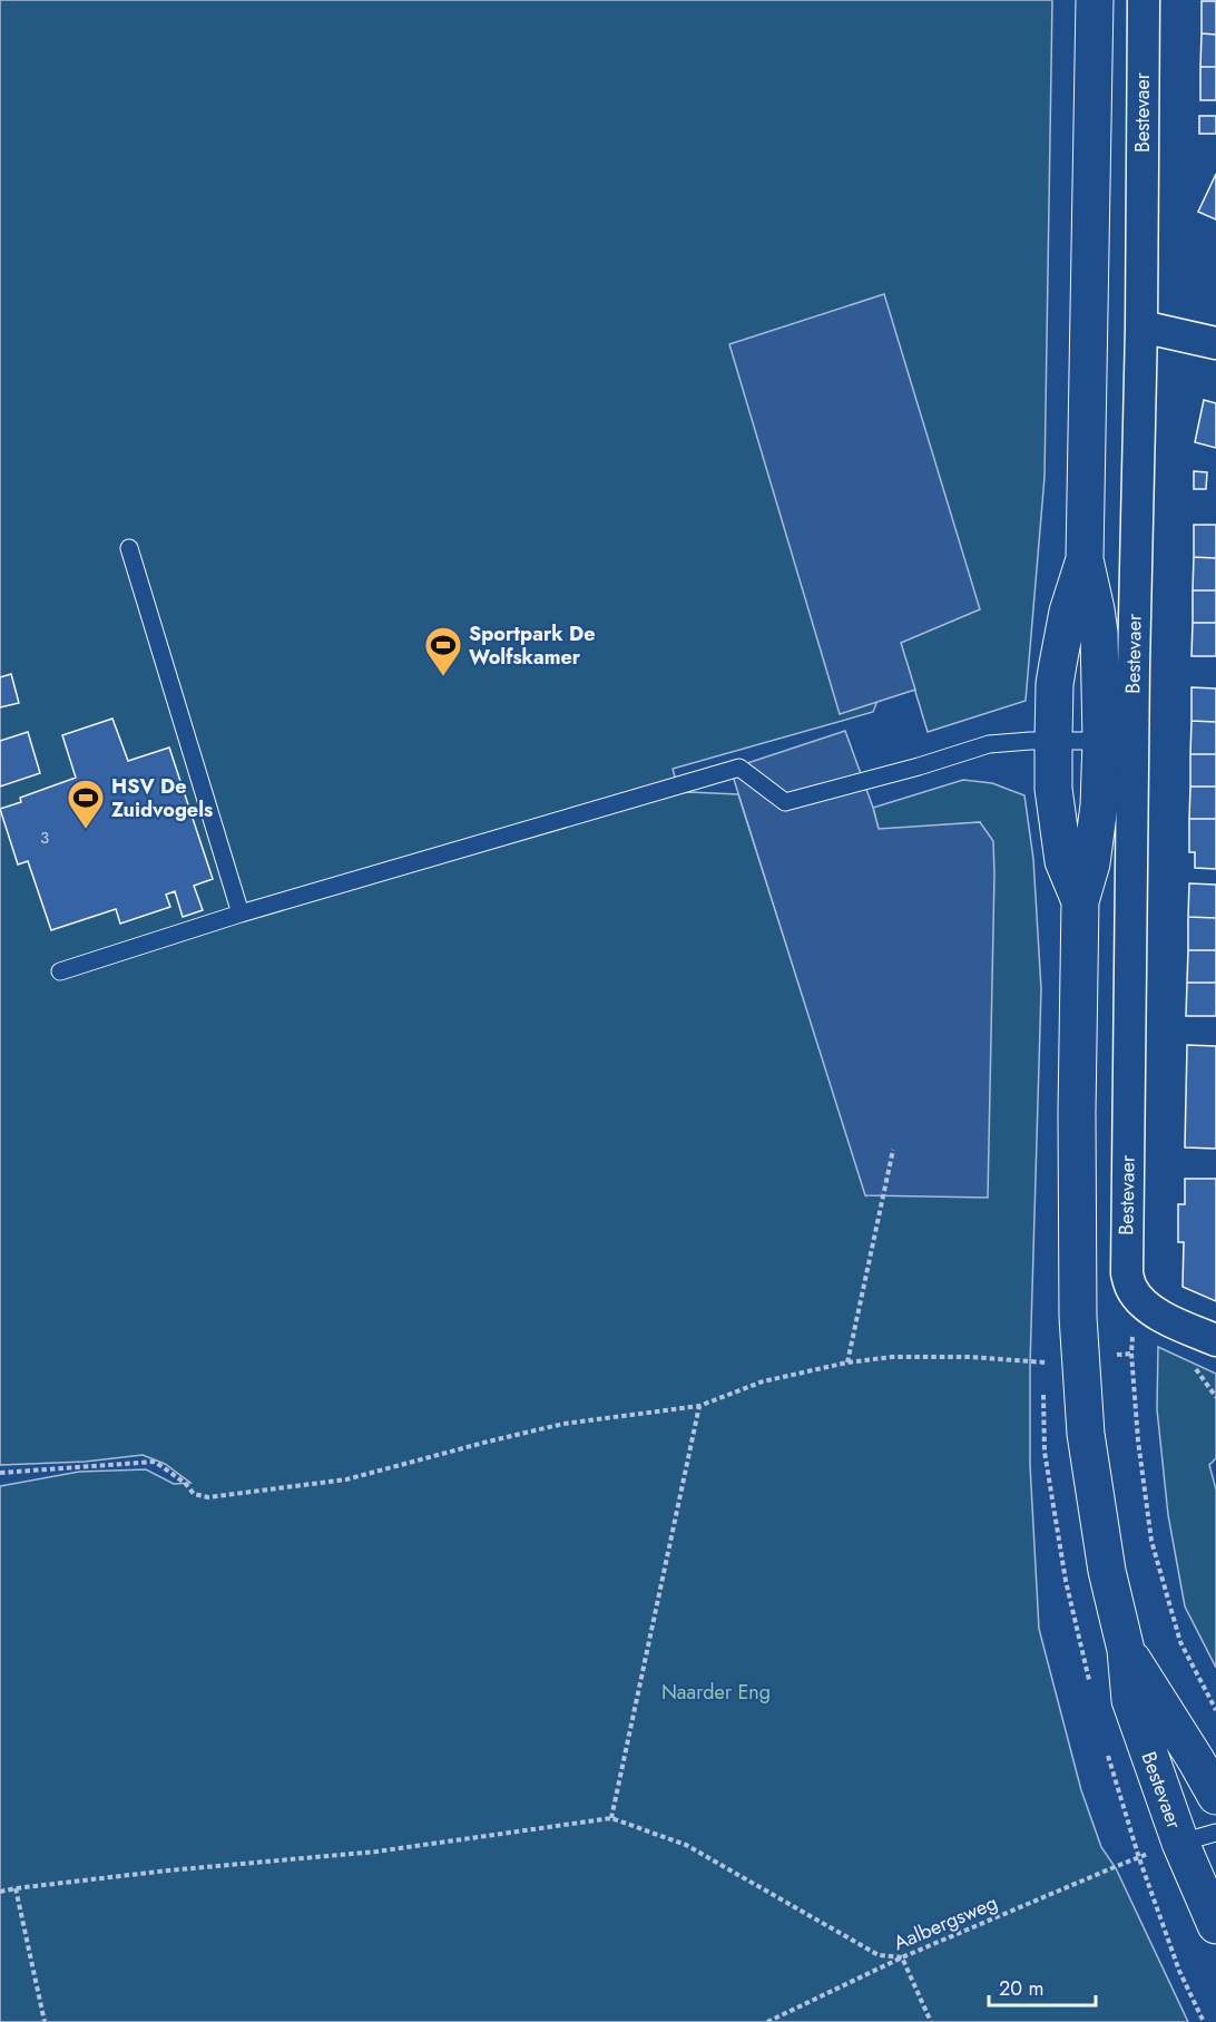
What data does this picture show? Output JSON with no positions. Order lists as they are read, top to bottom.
{
  "streets": {
    "main road": ["Bestevaer"],
    "path": ["Aalbergsweg"]
  },
  "parks": ["Naarder Eng"],
  "places": {
    "sports": ["Sportpark De Wolfskamer", "HSV De Zuidvogels"]
  },
  "house_numbers": ["3"],
  "scale_bar": "20 m"
}
